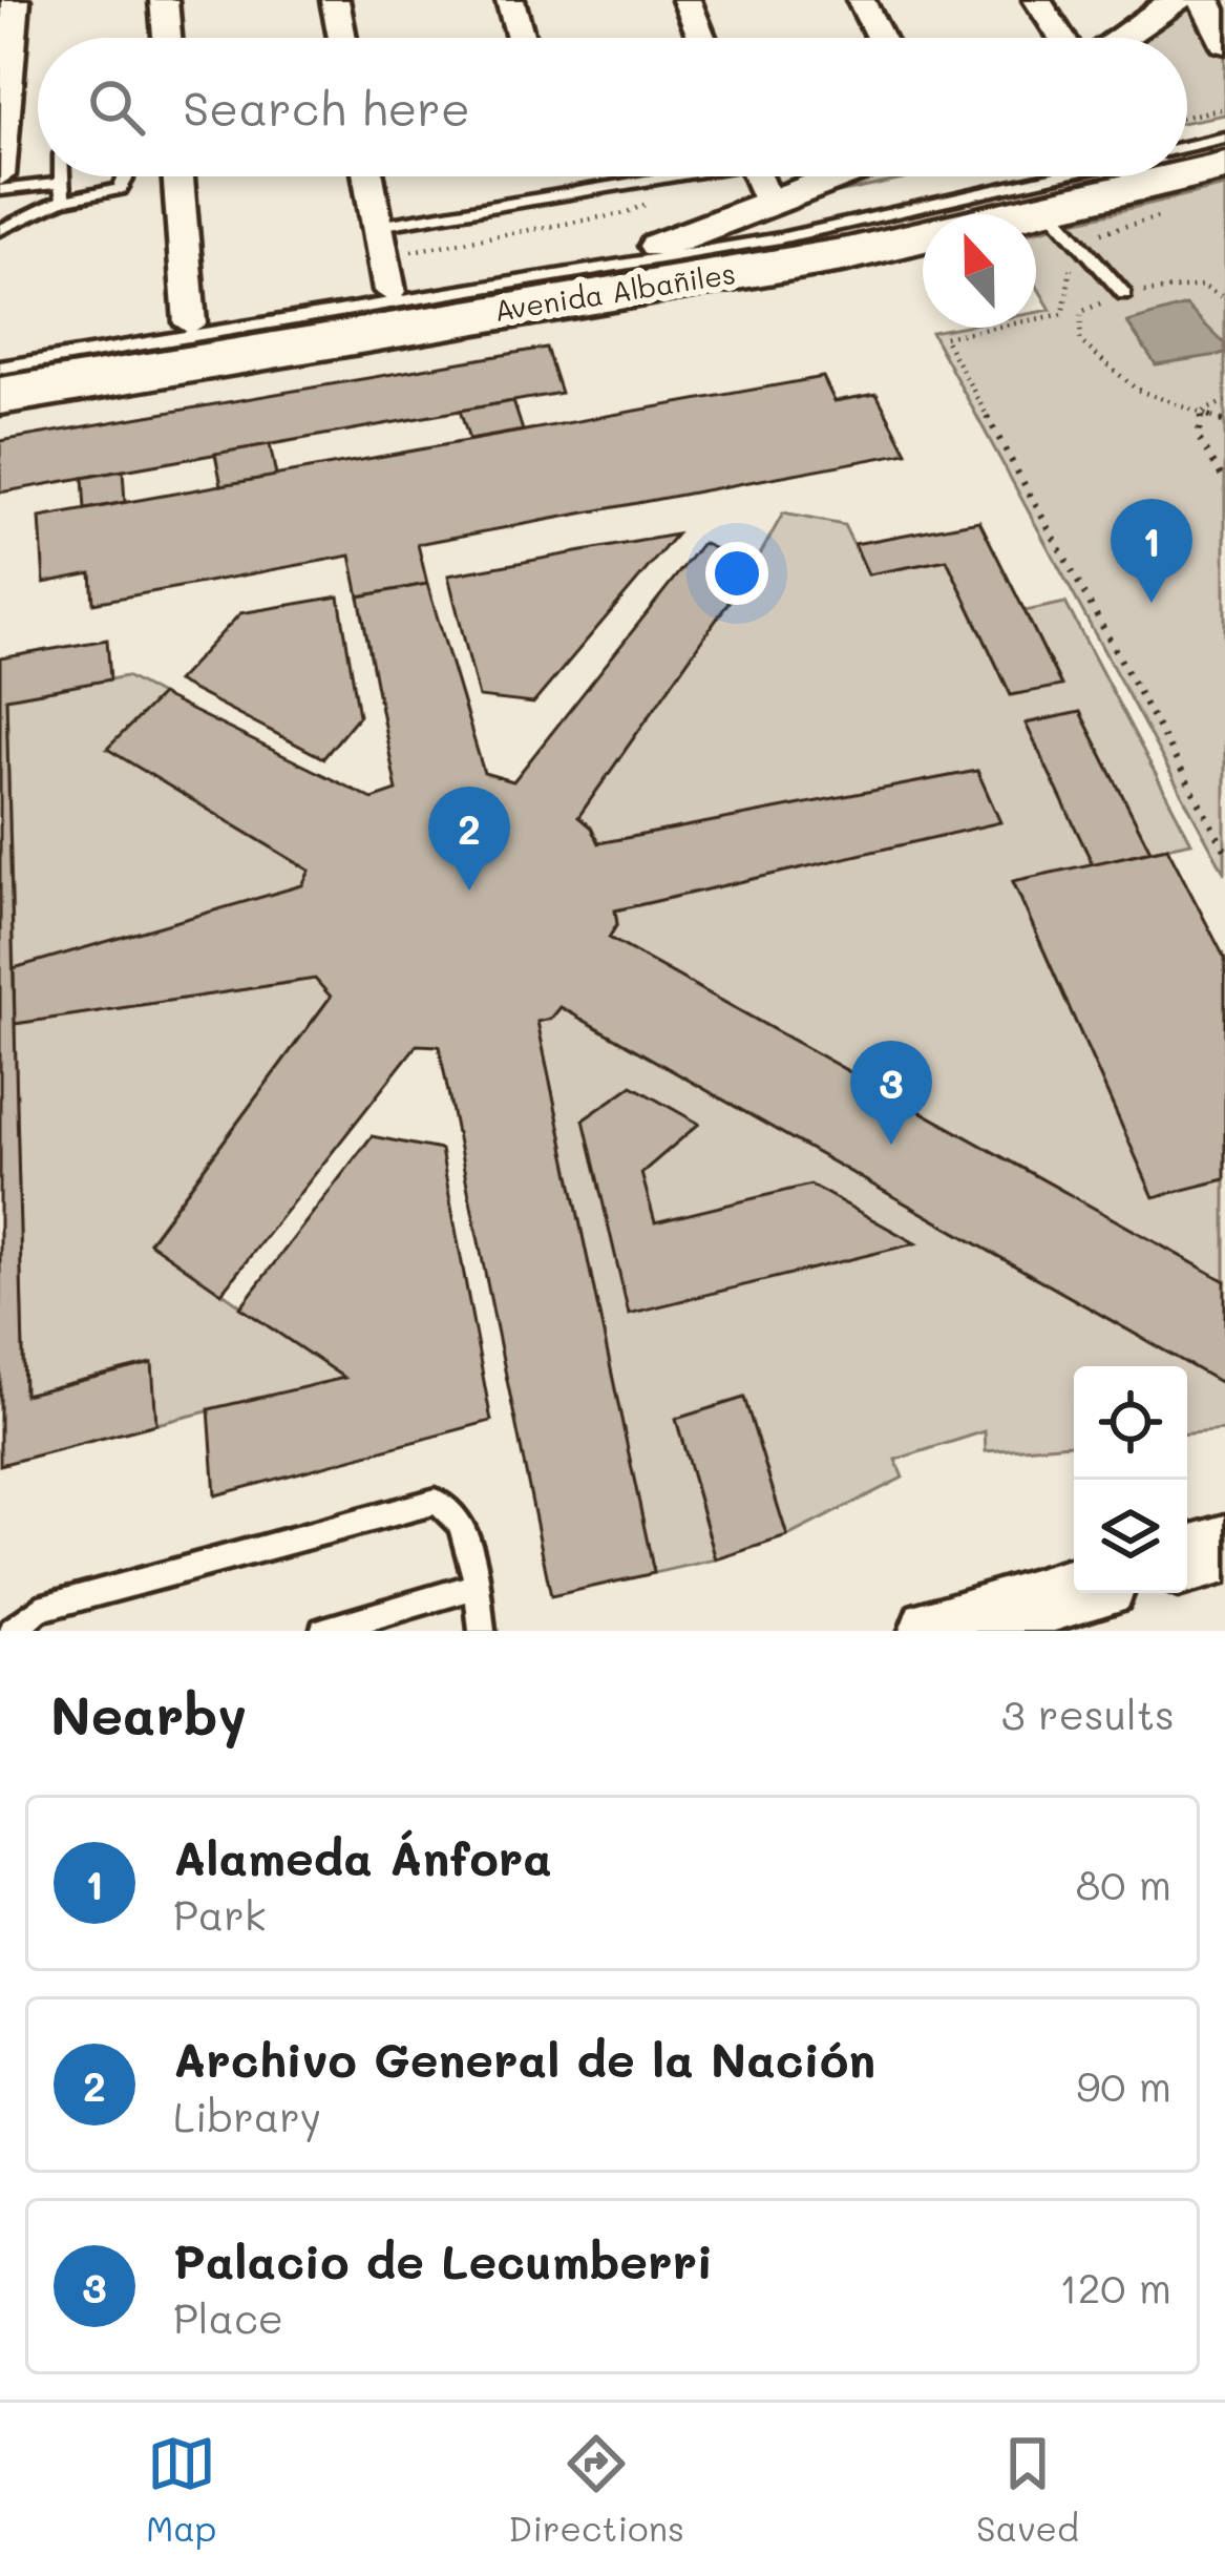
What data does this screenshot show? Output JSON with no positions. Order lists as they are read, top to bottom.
{
  "streets": {
    "main road": ["Avenida Albañiles"]
  },
  "north": "top",
  "page": {
    "search": "Search here",
    "pins": ["1", "2", "3"],
    "heading": ["Nearby", "3 results"],
    "list": [
      {
        "mark": "1",
        "name": "Alameda Ánfora",
        "note": "Park",
        "value": "80 m"
      },
      {
        "mark": "2",
        "name": "Archivo General de la Nación",
        "note": "Library",
        "value": "90 m"
      },
      {
        "mark": "3",
        "name": "Palacio de Lecumberri",
        "note": "Place",
        "value": "120 m"
      }
    ],
    "nav": ["Map", "Directions", "Saved"]
  }
}
